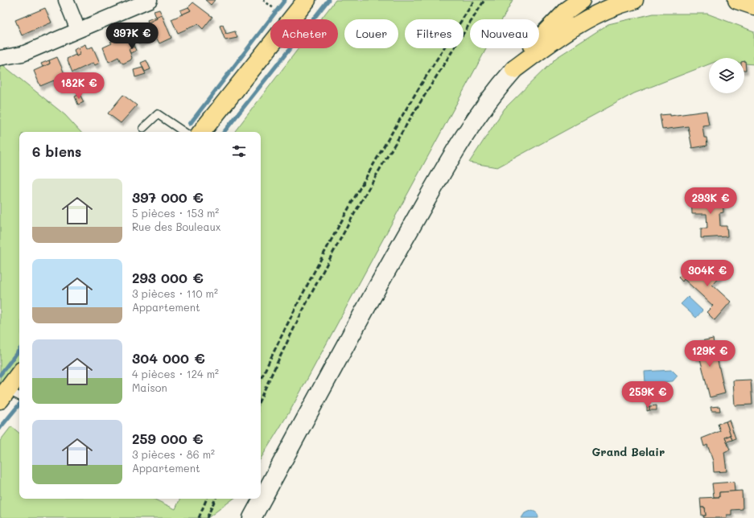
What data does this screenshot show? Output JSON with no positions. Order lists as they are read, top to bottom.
{
  "districts": ["Grand Belair"],
  "page": {
    "chip": [
      "Acheter",
      "Louer",
      "Filtres",
      "Nouveau"
    ],
    "price": [
      "397K €",
      "182K €",
      "293K €",
      "304K €",
      "129K €",
      "259K €"
    ],
    "heading": "6 biens",
    "list": [
      {
        "name": "397 000 €",
        "note": "5 pièces · 153 m² · Rue des Bouleaux"
      },
      {
        "name": "293 000 €",
        "note": "3 pièces · 110 m² · Appartement"
      },
      {
        "name": "304 000 €",
        "note": "4 pièces · 124 m² · Maison"
      },
      {
        "name": "259 000 €",
        "note": "3 pièces · 86 m² · Appartement"
      }
    ]
  }
}
